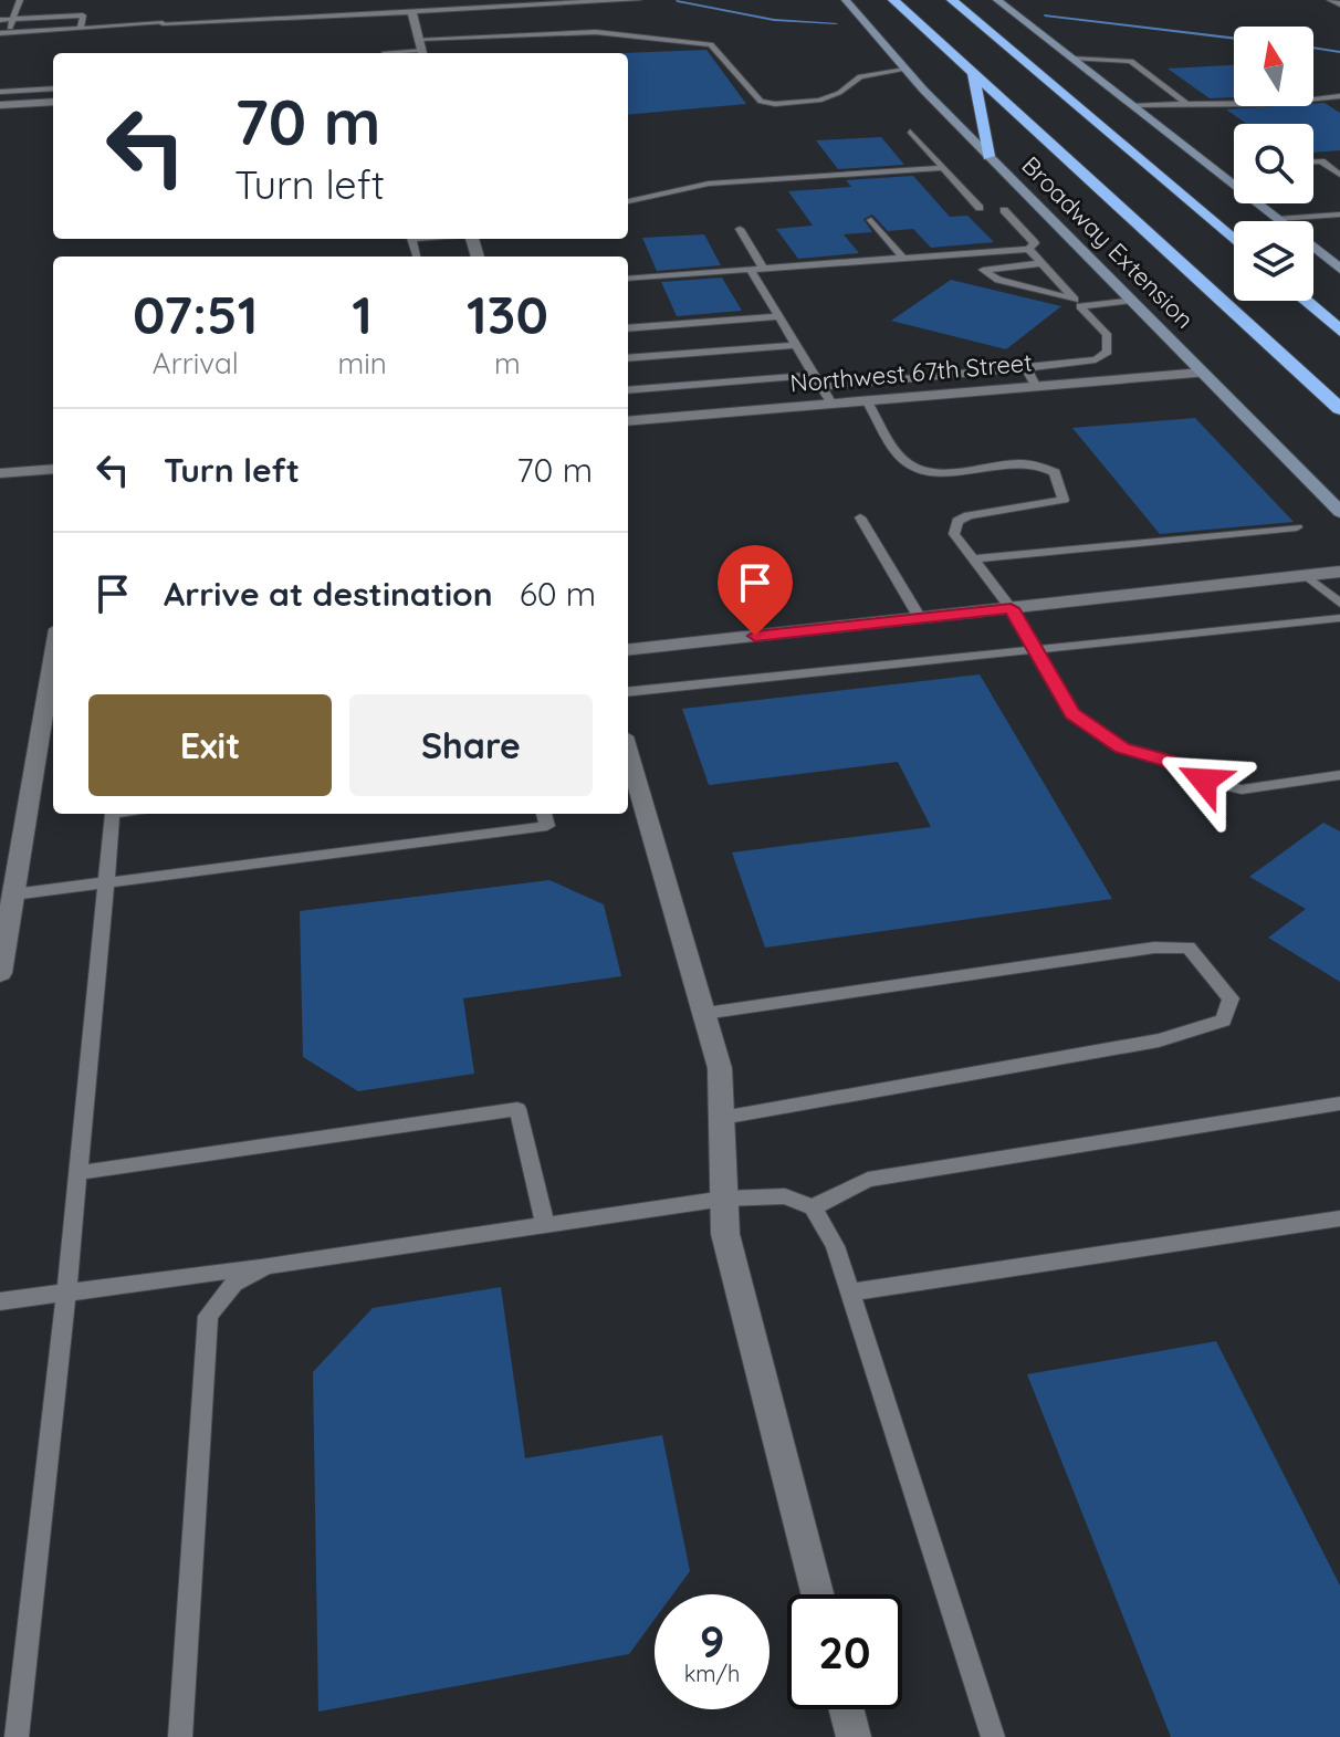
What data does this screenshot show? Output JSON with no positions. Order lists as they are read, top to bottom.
{
  "streets": {
    "highway": ["Broadway Extension"],
    "street": ["Northwest 67th Street"]
  },
  "crossings": [
    ["Broadway Extension", "Northwest 67th Street"]
  ],
  "north": "top",
  "page": {
    "turn": ["70 m", "Turn left"],
    "eta": [
      "07:51",
      "Arrival",
      "1",
      "min",
      "130",
      "m"
    ],
    "list": [
      {
        "name": "Turn left",
        "value": "70 m"
      },
      {
        "name": "Arrive at destination",
        "value": "60 m"
      }
    ],
    "buttons": ["Exit", "Share"],
    "speed": "9 km/h",
    "limit": "20"
  }
}
